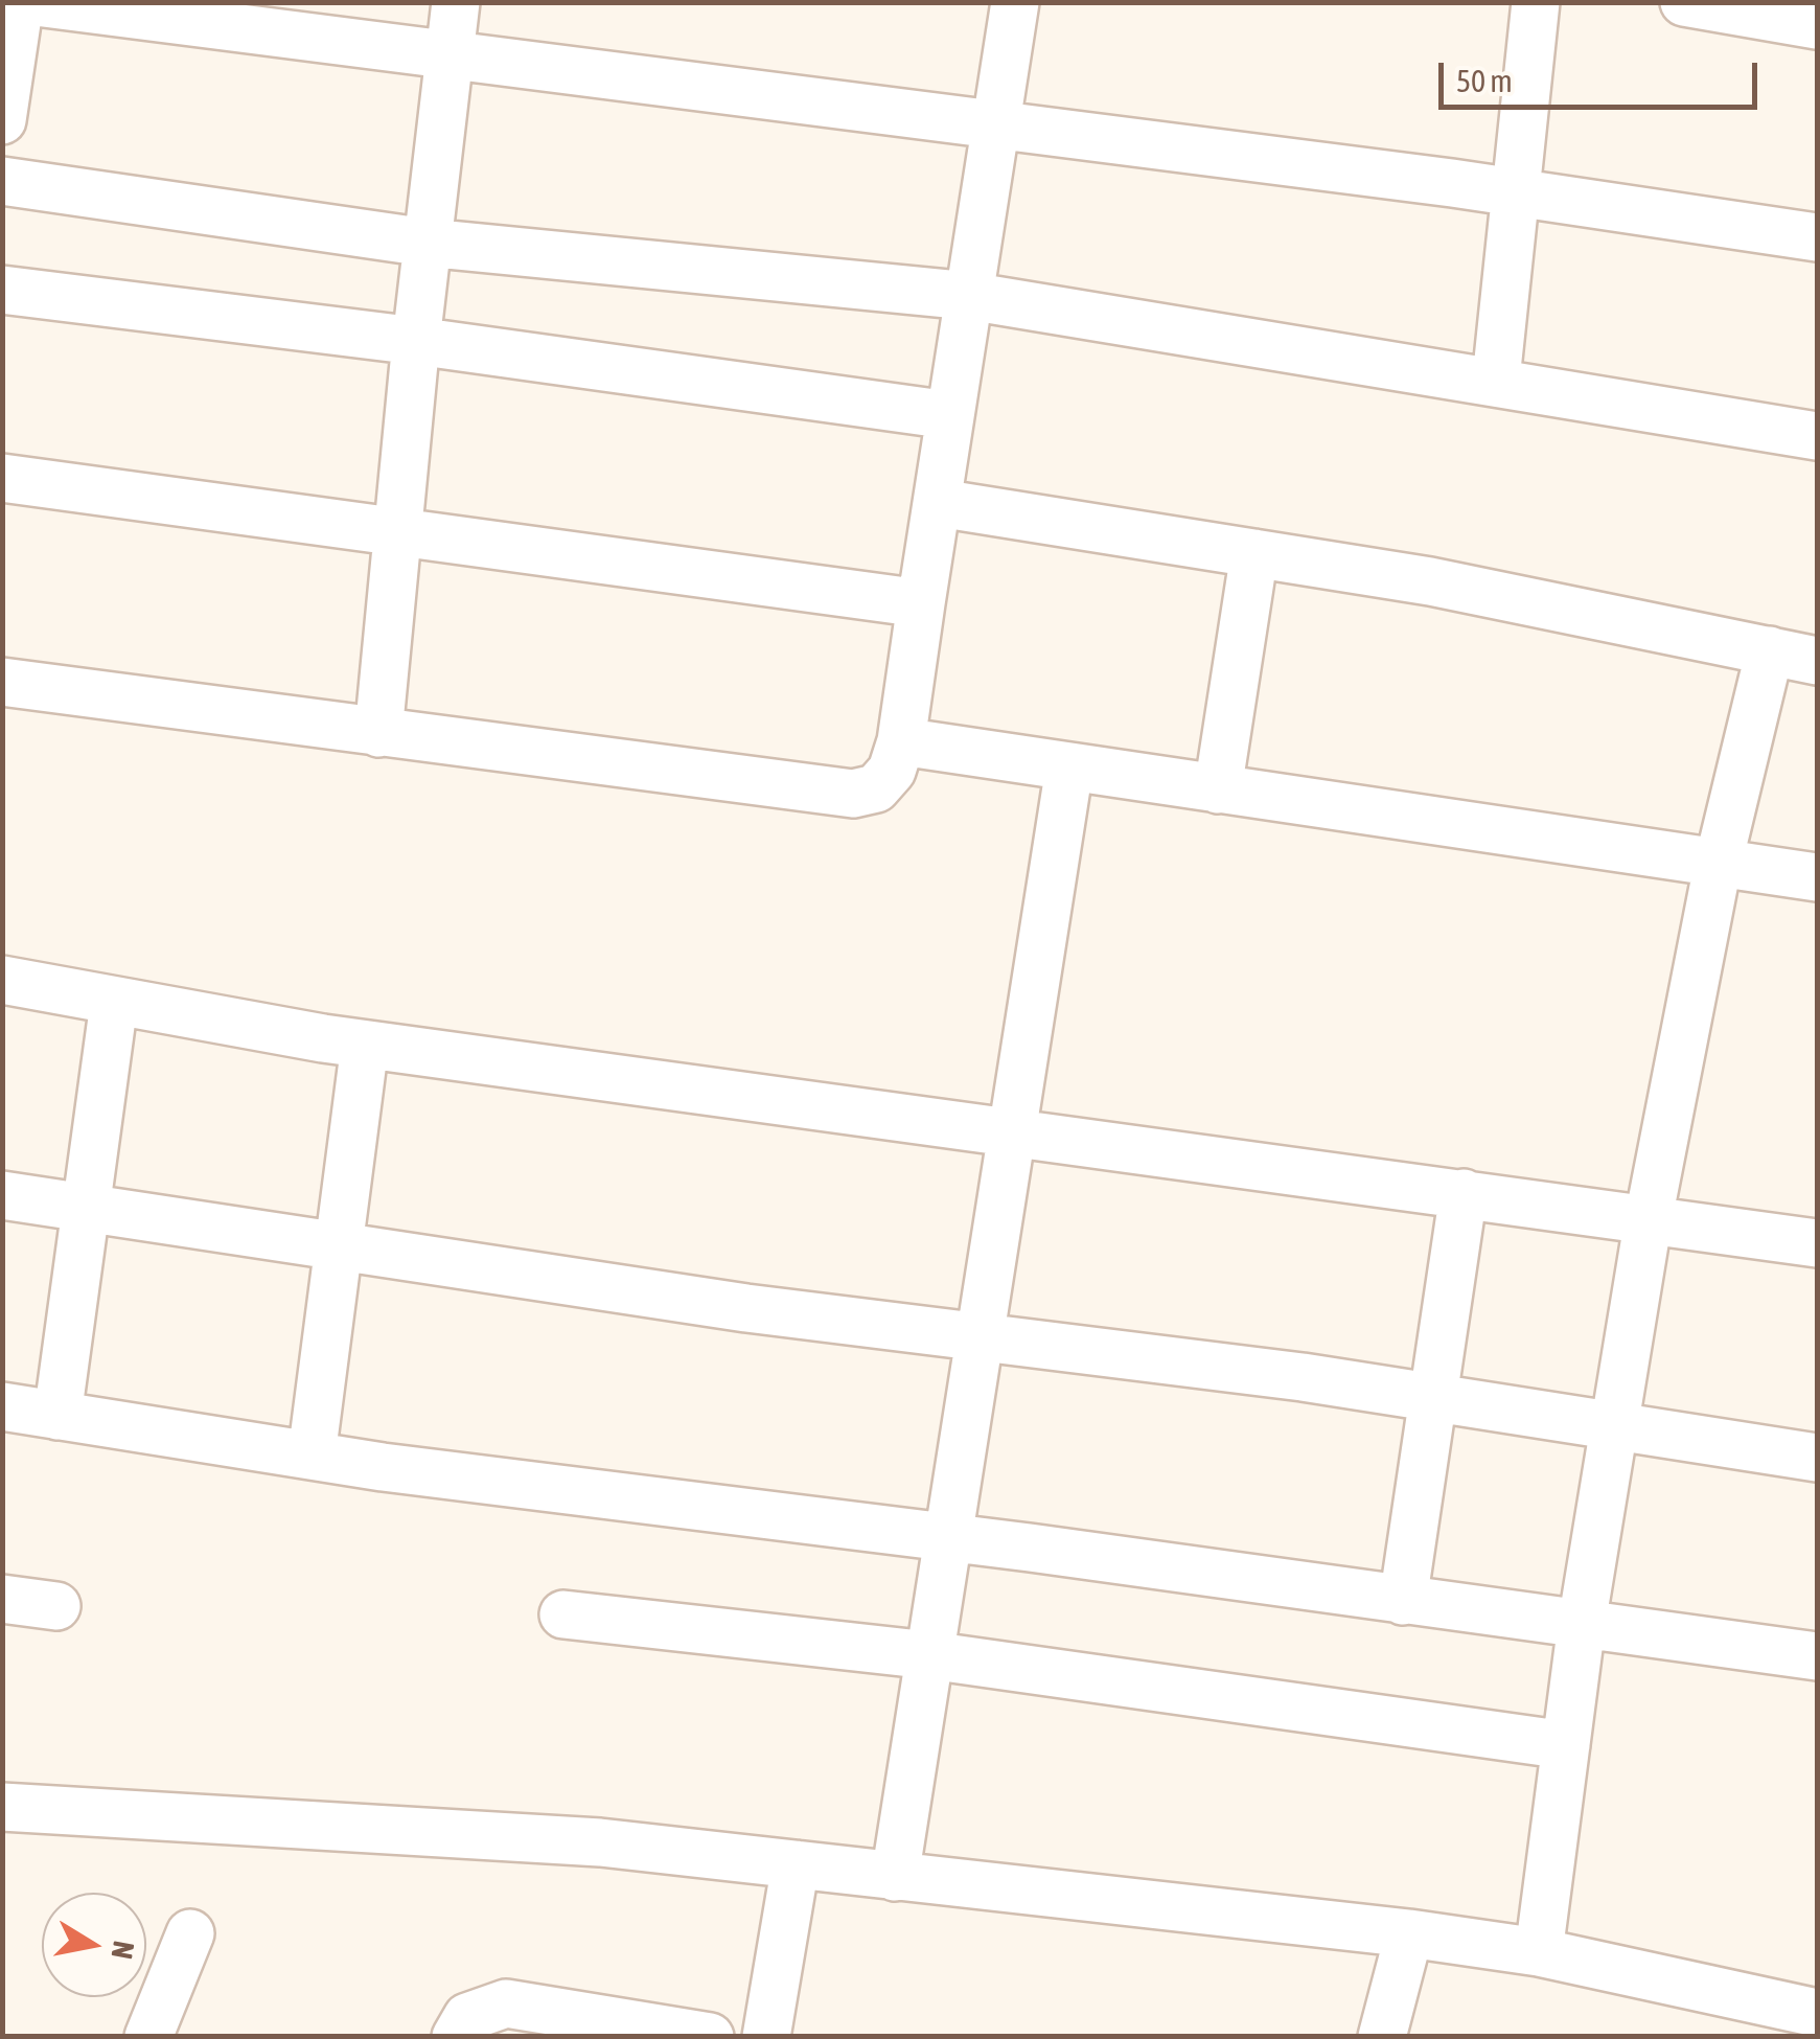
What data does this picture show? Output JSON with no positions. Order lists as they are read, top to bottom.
{
  "scale_bar": "50 m",
  "north": "right"
}
